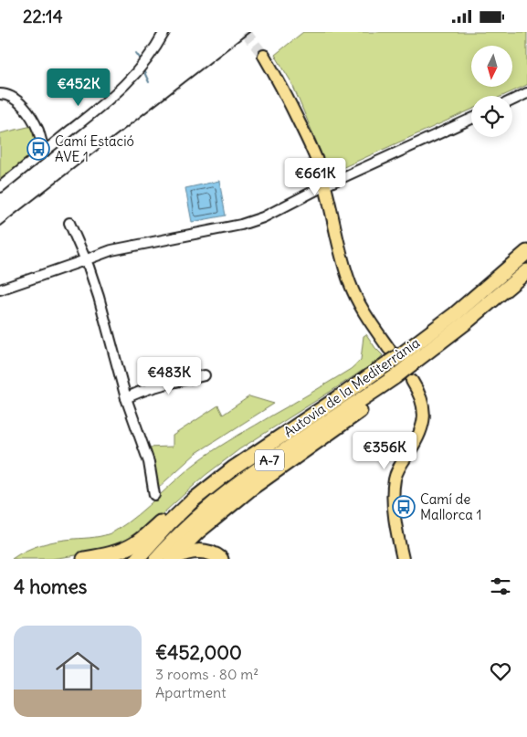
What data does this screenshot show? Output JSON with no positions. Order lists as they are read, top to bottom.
{
  "streets": {
    "highway": ["Autovia de la Mediterrània", "A-7"]
  },
  "places": {
    "bus stop": ["Camí Estació AVE 1", "Camí de Mallorca 1"]
  },
  "north": "bottom",
  "page": {
    "status": "22:14",
    "price": [
      "€452K",
      "€661K",
      "€483K",
      "€356K"
    ],
    "heading": "4 homes",
    "list": [
      {
        "name": "€452,000",
        "note": "3 rooms · 80 m² · Apartment"
      }
    ]
  }
}
